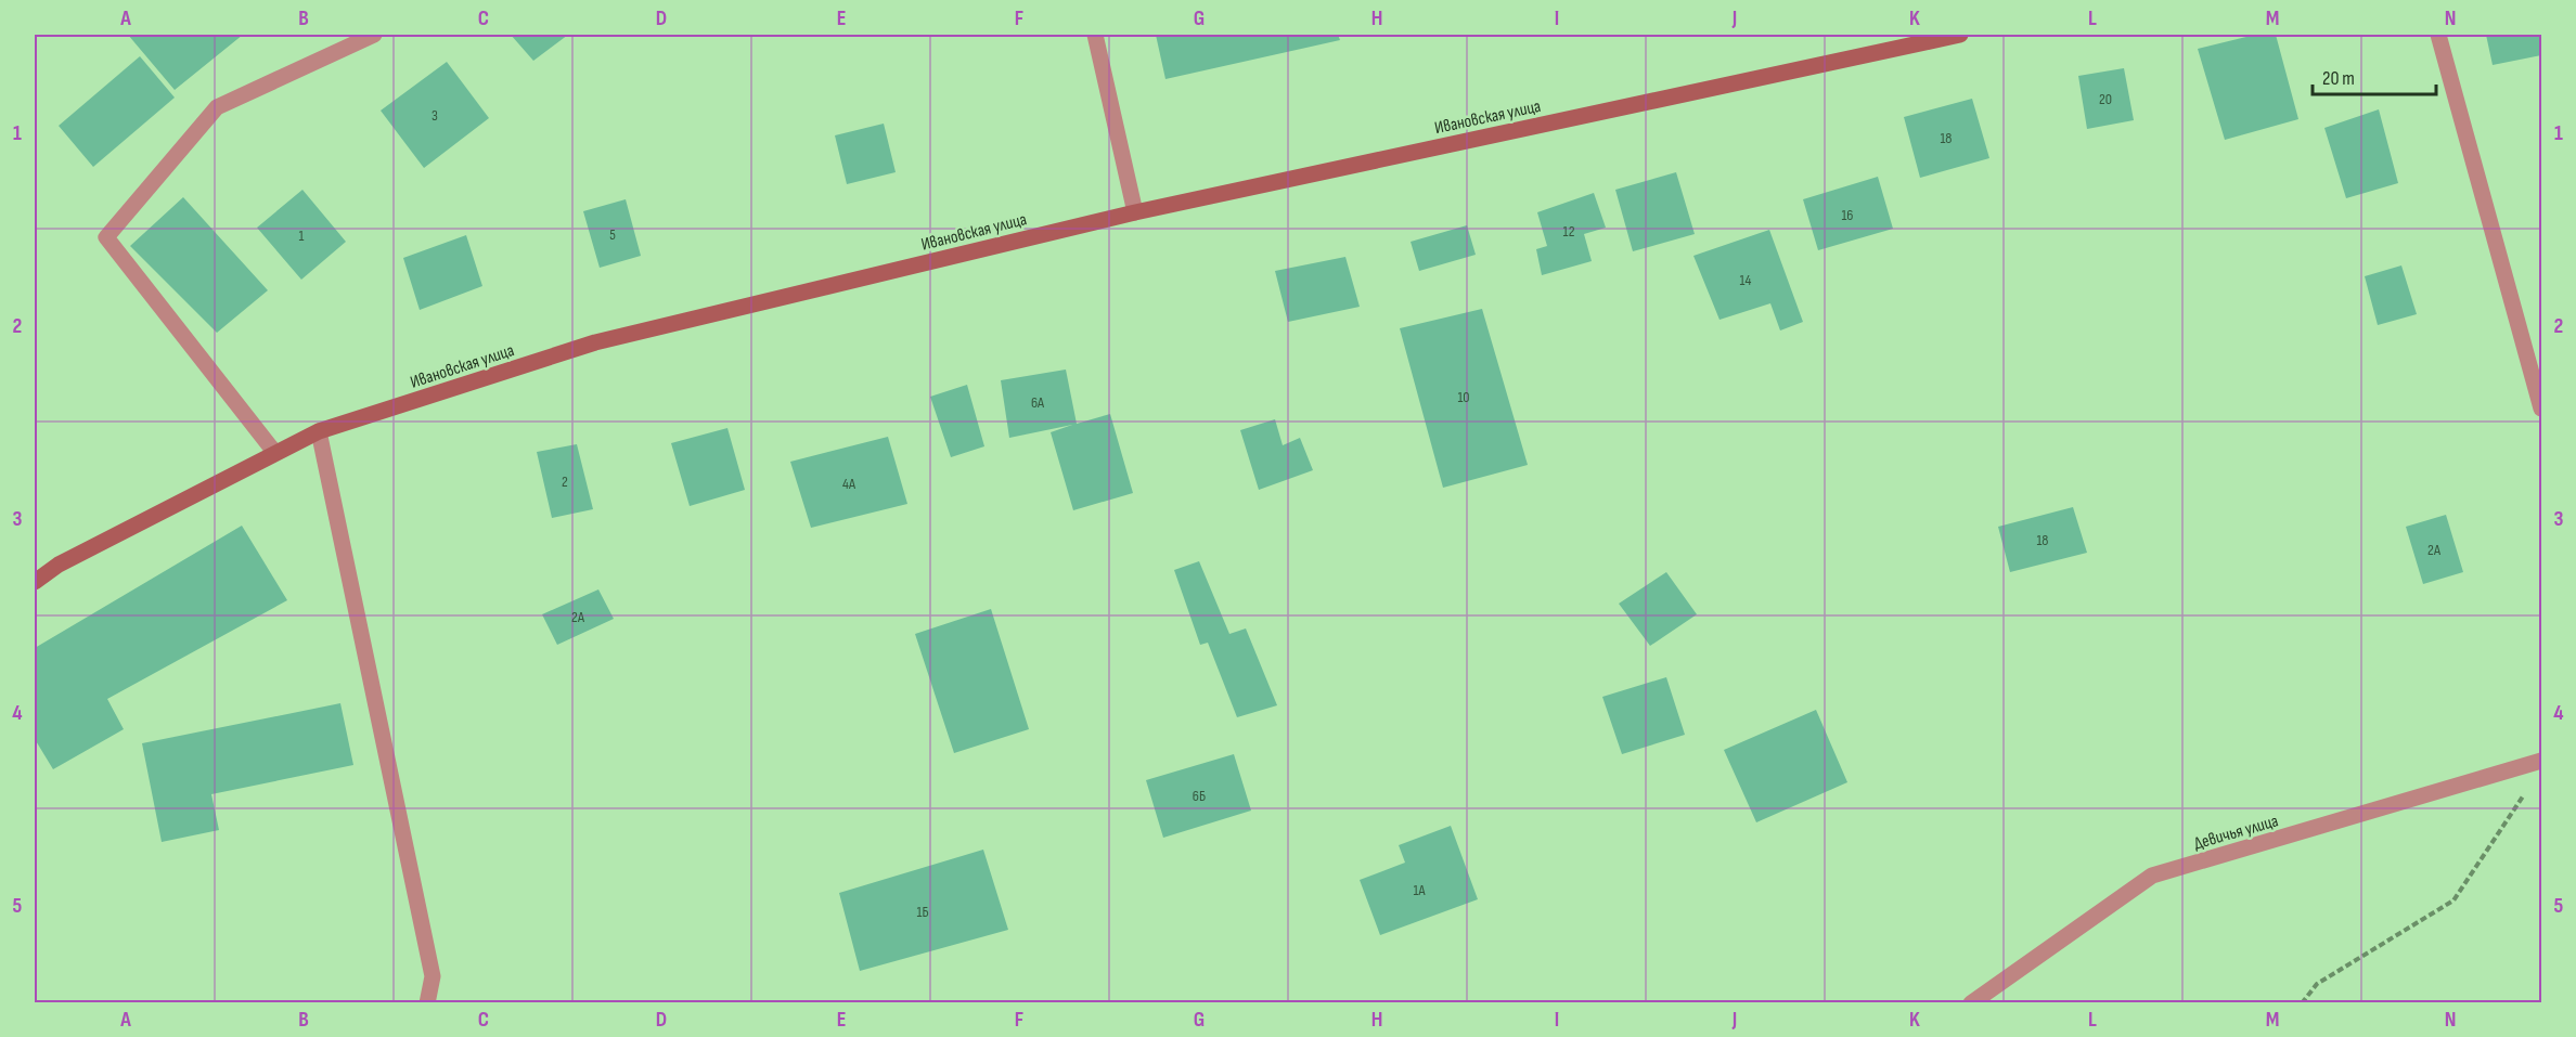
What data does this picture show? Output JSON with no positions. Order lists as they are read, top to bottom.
{
  "streets": {
    "main road": ["Ивановская улица"],
    "street": ["Девичья улица"]
  },
  "house_numbers": [
    "20",
    "3",
    "18",
    "16",
    "12",
    "5",
    "1",
    "14",
    "10",
    "6А",
    "2",
    "4А",
    "18",
    "2А",
    "2А",
    "6Б",
    "1А",
    "1Б"
  ],
  "scale_bar": "20 m",
  "grid": {
    "columns": [
      "A",
      "B",
      "C",
      "D",
      "E",
      "F",
      "G",
      "H",
      "I",
      "J",
      "K",
      "L",
      "M",
      "N"
    ],
    "rows": [
      "1",
      "2",
      "3",
      "4",
      "5"
    ]
  }
}
